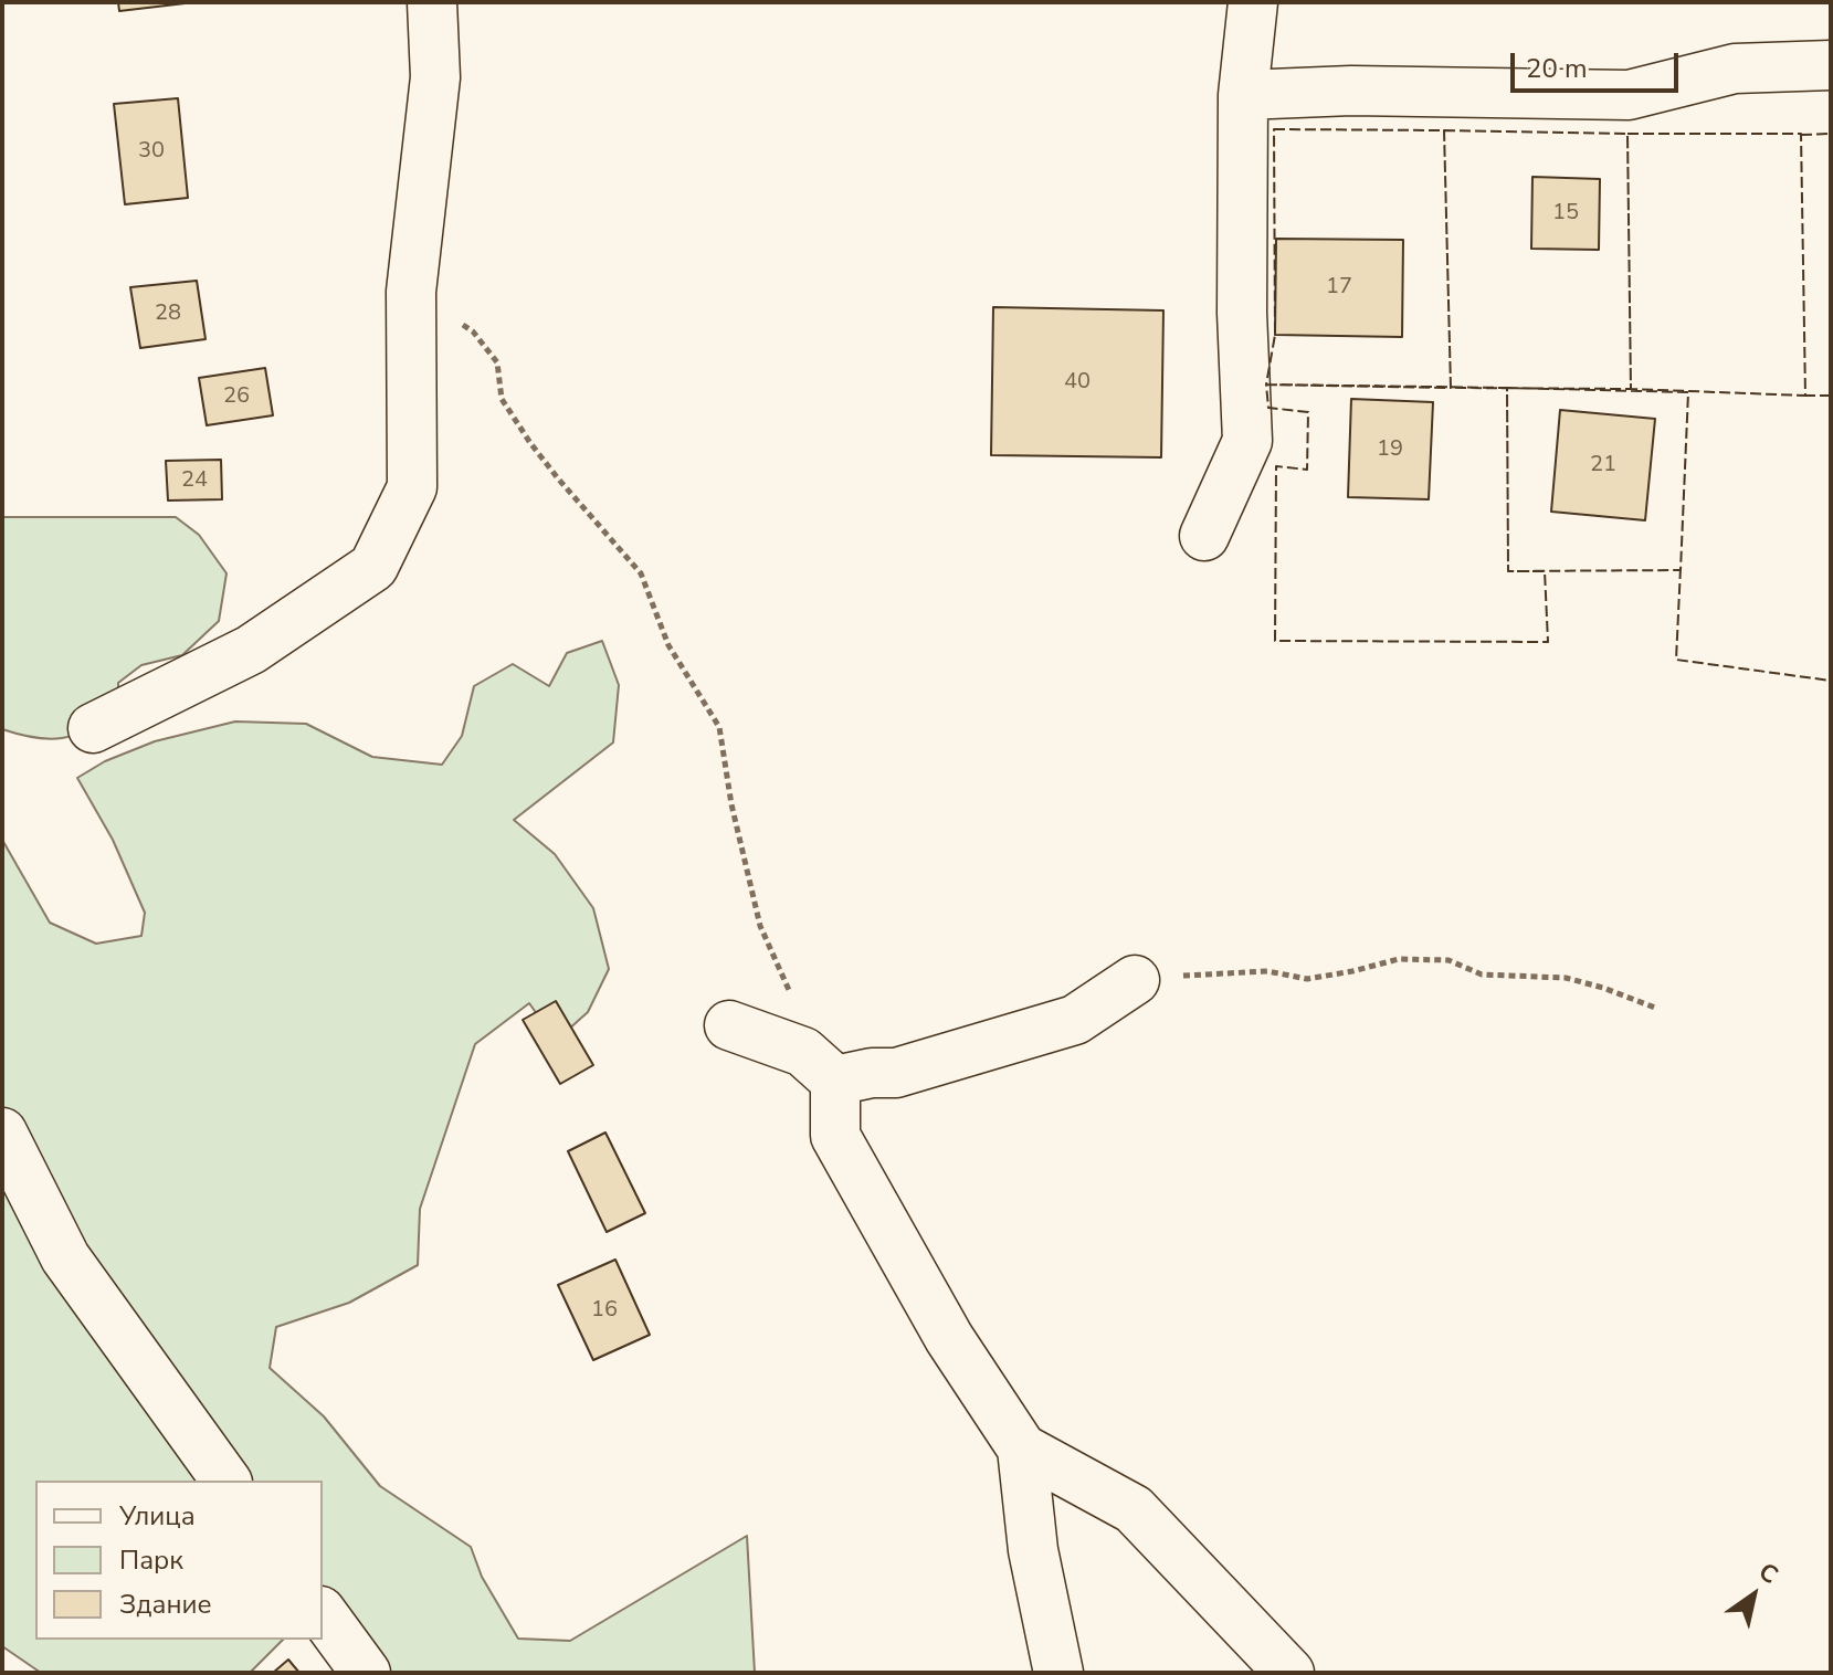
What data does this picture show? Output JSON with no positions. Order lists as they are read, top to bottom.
{
  "house_numbers": [
    "30",
    "15",
    "17",
    "28",
    "40",
    "26",
    "19",
    "21",
    "24",
    "16"
  ],
  "legend": ["Улица", "Парк", "Здание"],
  "scale_bar": "20 m",
  "north": "top right"
}
